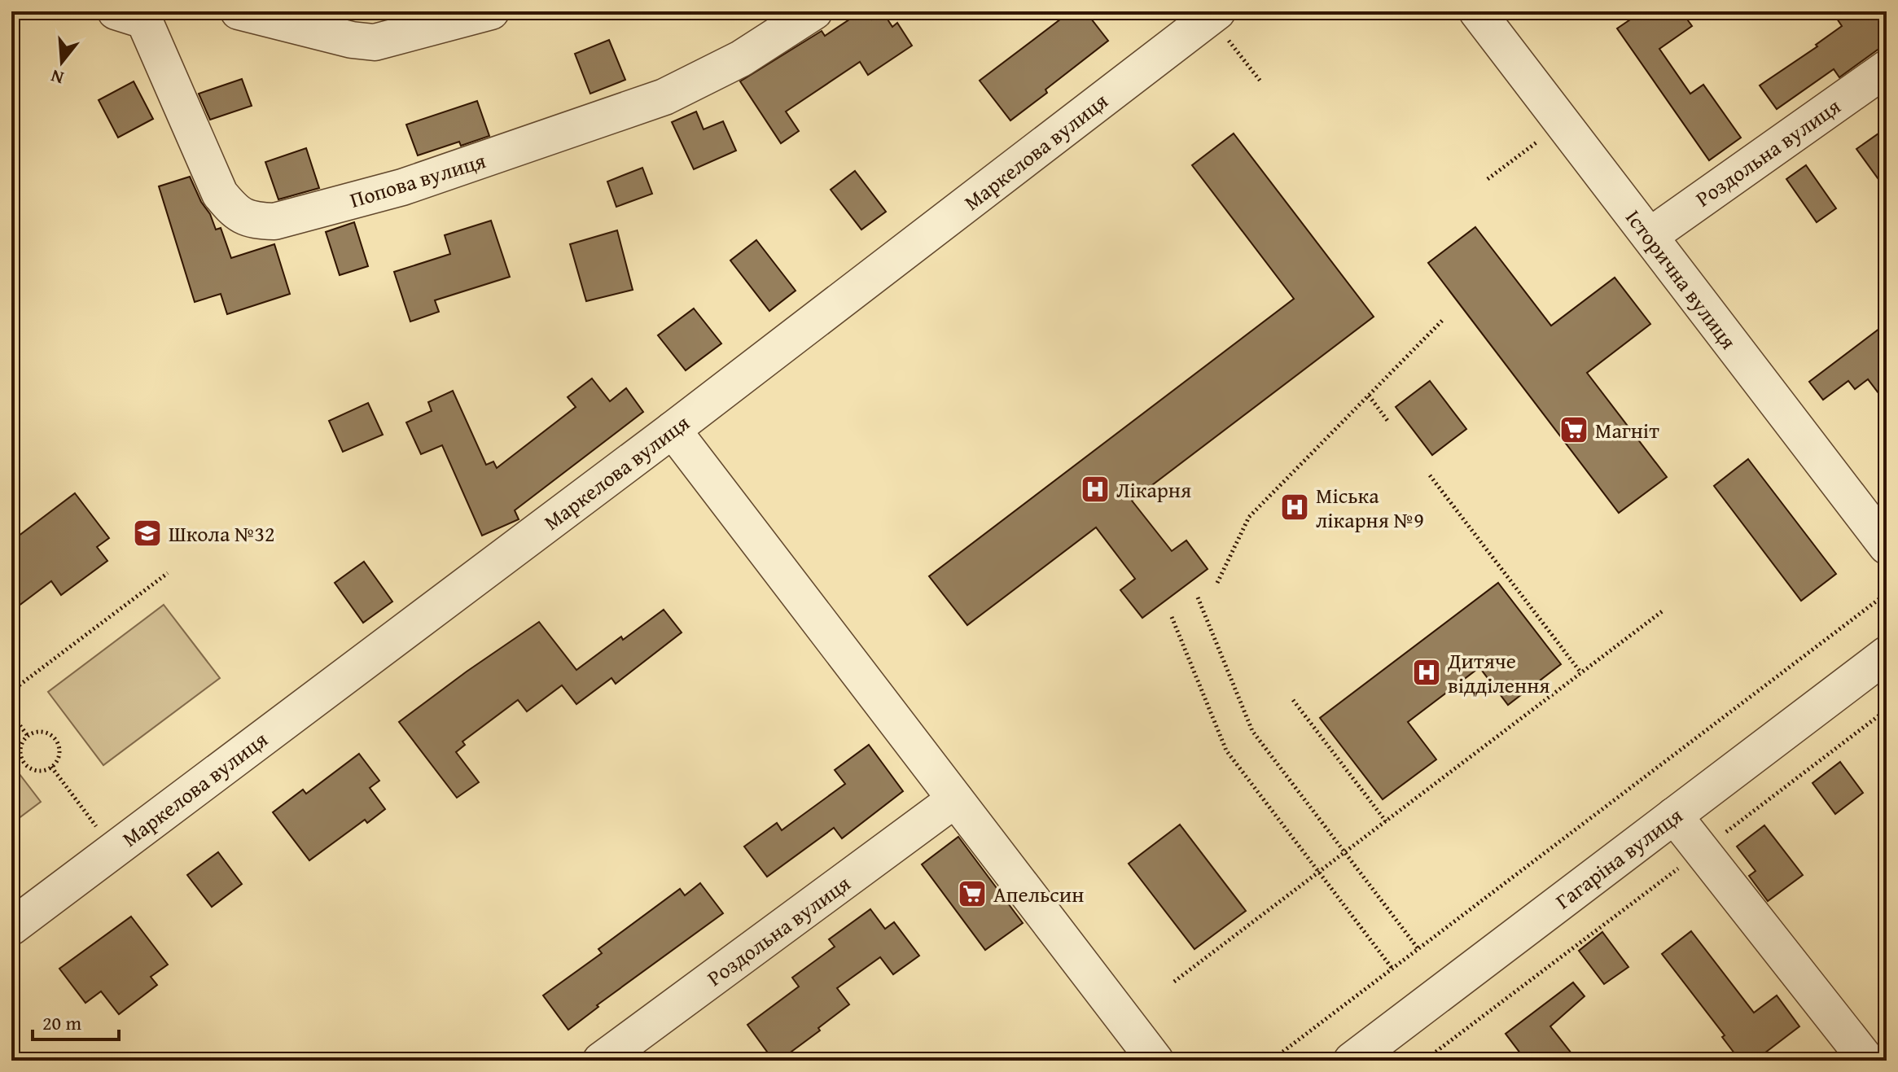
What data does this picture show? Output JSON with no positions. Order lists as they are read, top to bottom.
{
  "streets": {
    "street": [
      "Маркелова вулиця",
      "Роздольна вулиця",
      "Попова вулиця",
      "Історична вулиця",
      "Гагаріна вулиця"
    ]
  },
  "crossings": [
    ["Роздольна вулиця", "Історична вулиця"]
  ],
  "places": {
    "supermarket": ["Магніт", "Апельсин"],
    "hospital": ["Лікарня", "Міська лікарня №9", "Дитяче відділення"],
    "school or university": ["Школа №32"]
  },
  "scale_bar": "20 m",
  "north": "bottom"
}
